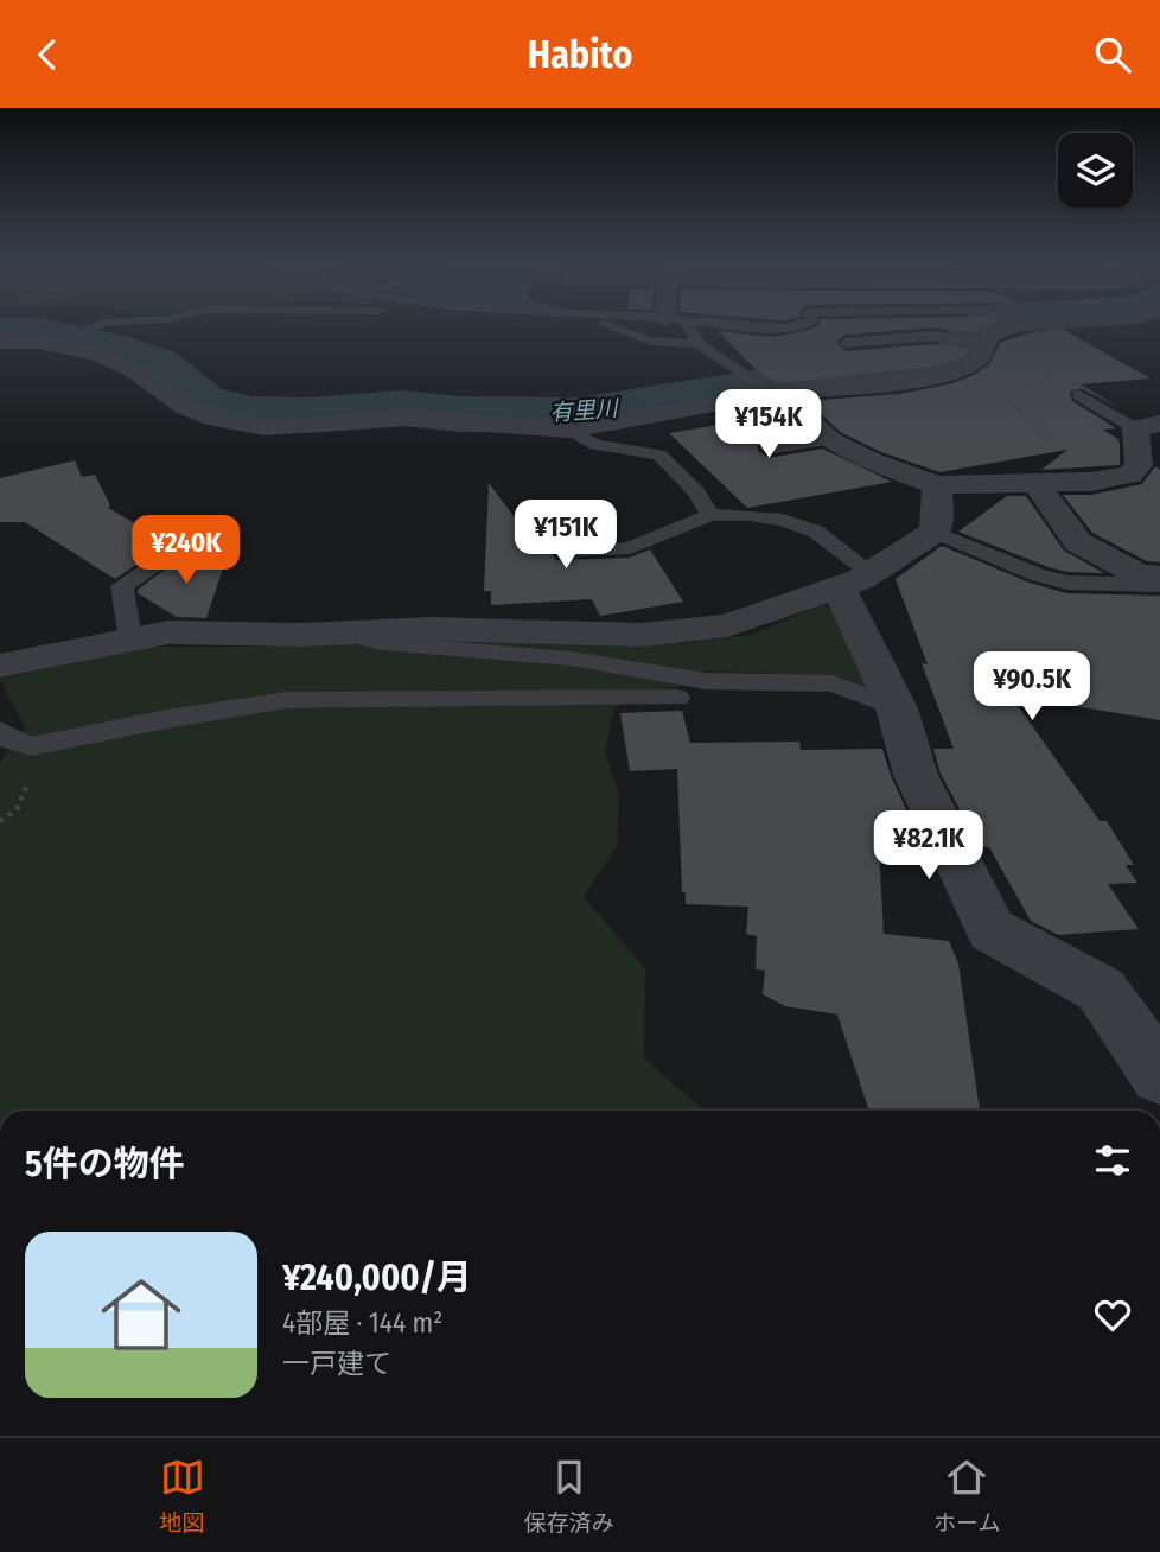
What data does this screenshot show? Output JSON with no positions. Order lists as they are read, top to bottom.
{
  "water": ["有里川"],
  "page": {
    "header": "Habito",
    "price": [
      "¥154K",
      "¥151K",
      "¥240K",
      "¥90.5K",
      "¥82.1K"
    ],
    "heading": "5件の物件",
    "list": [
      {
        "name": "¥240,000/月",
        "note": "4部屋 · 144 m² · 一戸建て"
      }
    ],
    "tabs": ["地図", "保存済み", "ホーム"]
  }
}
